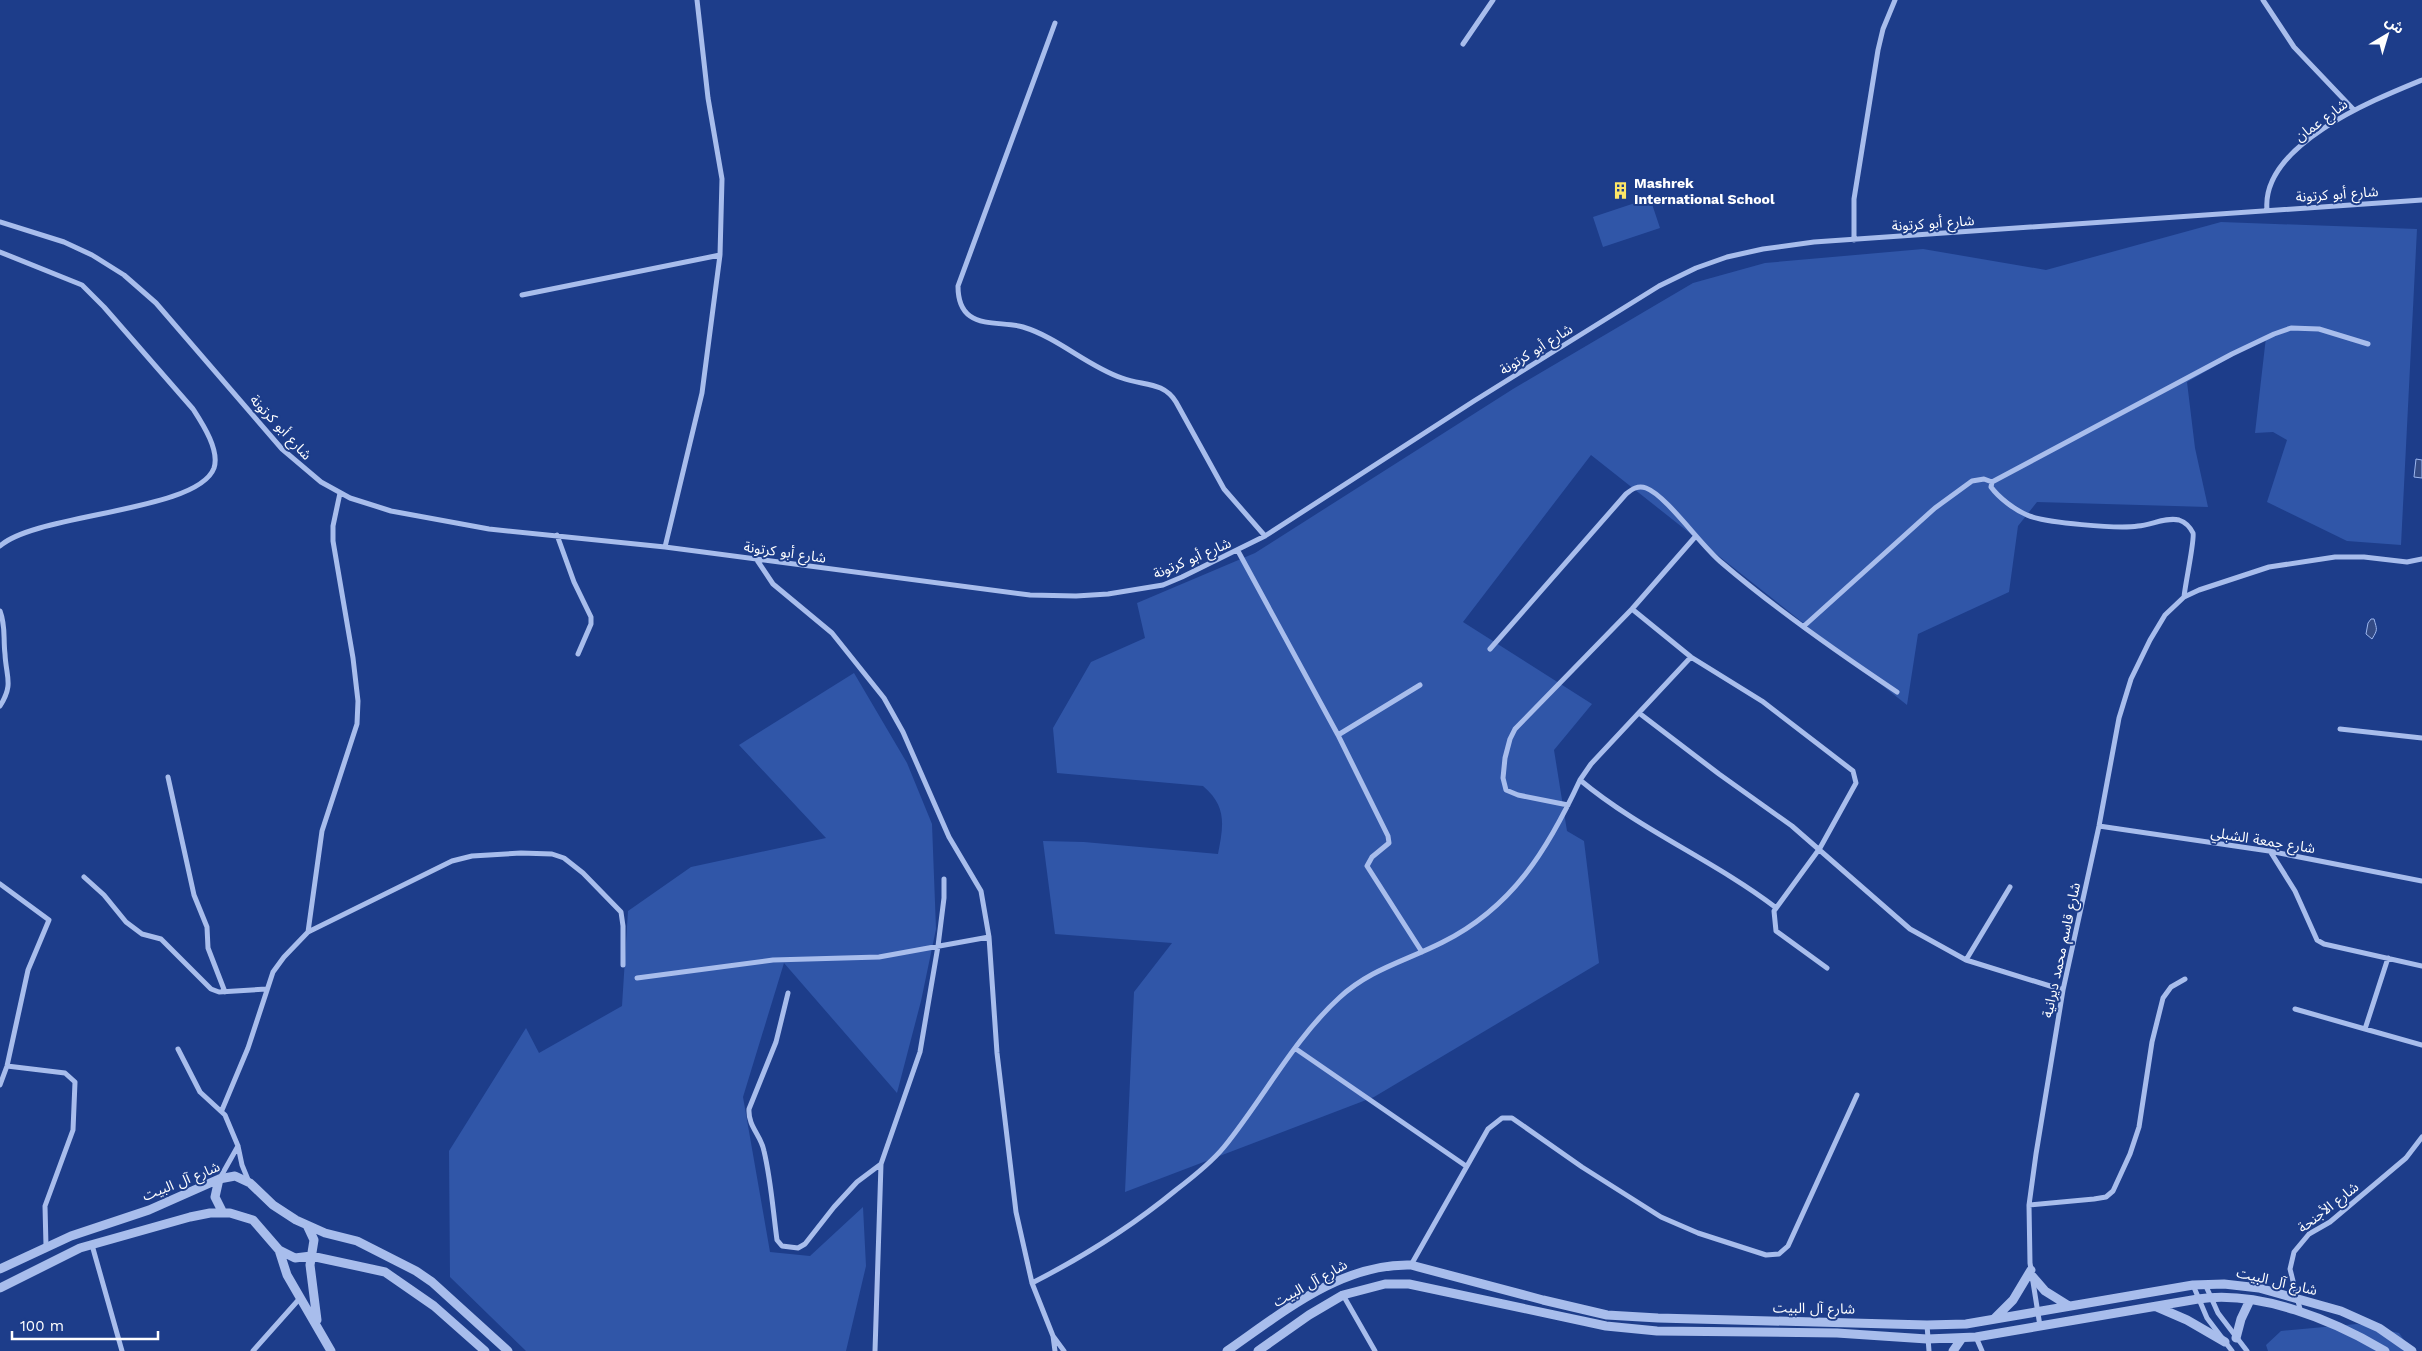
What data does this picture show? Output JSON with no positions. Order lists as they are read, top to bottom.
{
  "streets": {
    "street": [
      "شارع عمان",
      "شارع أبو كرتونة",
      "شارع جمعة الشبلي",
      "شارع قاسم محمد ديرانية",
      "شارع آل البيت",
      "شارع الأجنحة"
    ]
  },
  "crossings": [
    ["شارع عمان", "شارع أبو كرتونة"],
    ["شارع جمعة الشبلي", "شارع قاسم محمد ديرانية"],
    ["شارع قاسم محمد ديرانية", "شارع آل البيت"],
    ["شارع آل البيت", "شارع الأجنحة"]
  ],
  "places": {
    "building": ["Mashrek International School"]
  },
  "scale_bar": "100 m",
  "north": "top right"
}
